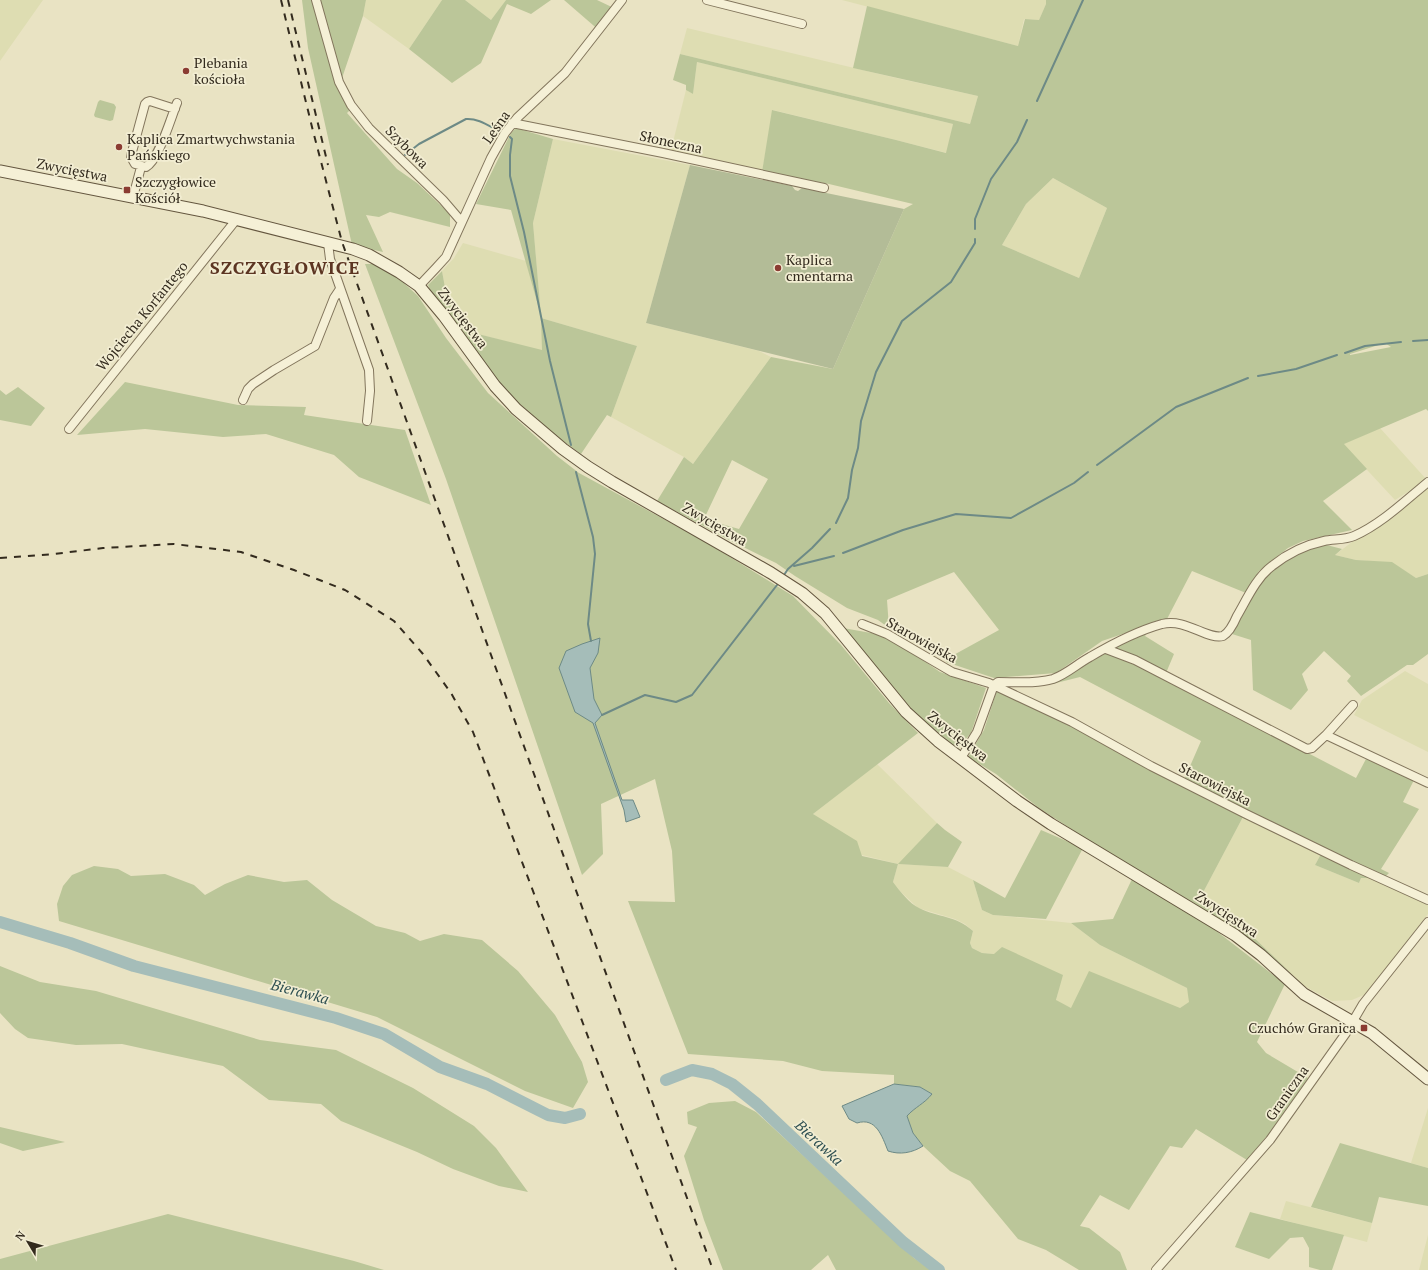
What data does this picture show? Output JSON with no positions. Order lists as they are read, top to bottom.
{
  "streets": {
    "main road": ["Zwycięstwa"],
    "street": [
      "Leśna",
      "Słoneczna",
      "Szybowa",
      "Wojciecha Korfantego",
      "Starowiejska",
      "Graniczna"
    ]
  },
  "crossings": [
    ["Leśna", "Słoneczna"],
    ["Leśna", "Szybowa"],
    ["Leśna", "Zwycięstwa"],
    ["Zwycięstwa", "Wojciecha Korfantego"],
    ["Zwycięstwa", "Graniczna"]
  ],
  "districts": ["SZCZYGŁOWICE"],
  "water": ["Bierawka"],
  "places": {
    "other": ["Plebania kościoła", "Kaplica Zmartwychwstania Pańskiego", "Kaplica cmentarna"],
    "transit": ["Szczygłowice Kościół", "Czuchów Granica"]
  },
  "north": "top left"
}
